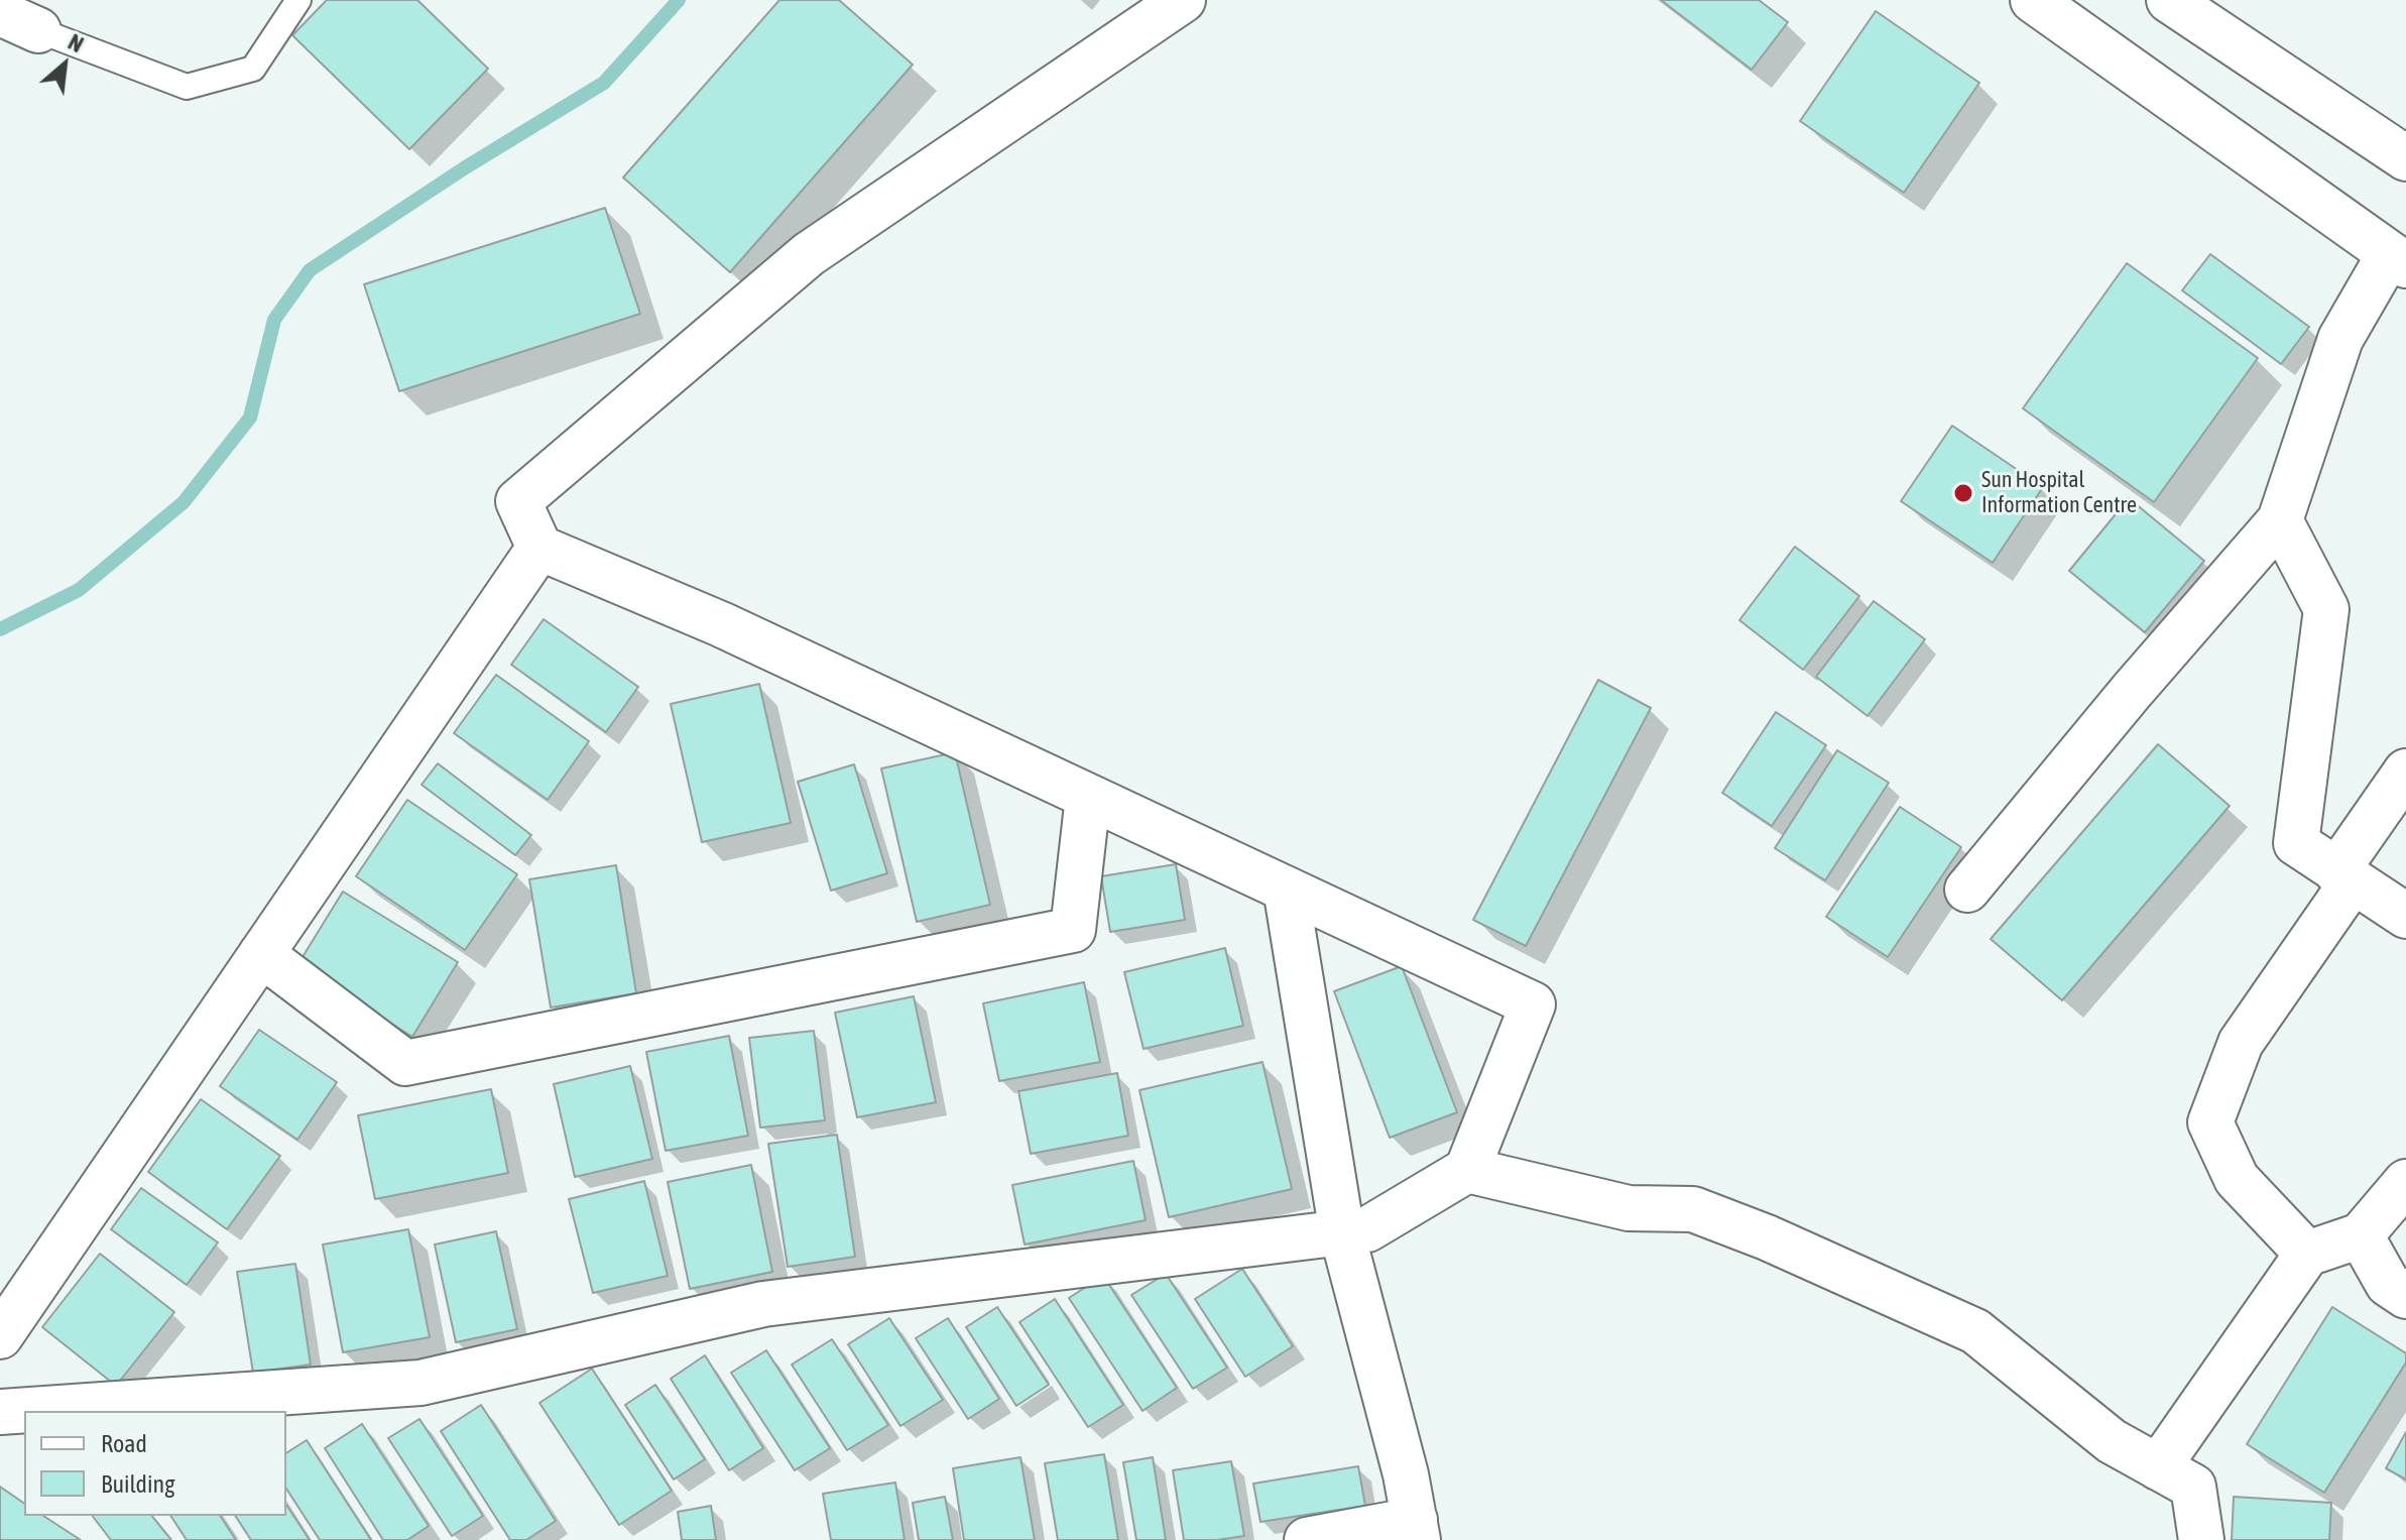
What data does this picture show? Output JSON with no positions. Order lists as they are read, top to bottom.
{
  "places": ["Sun Hospital Information Centre"],
  "legend": ["Road", "Building"],
  "north": "top right"
}
